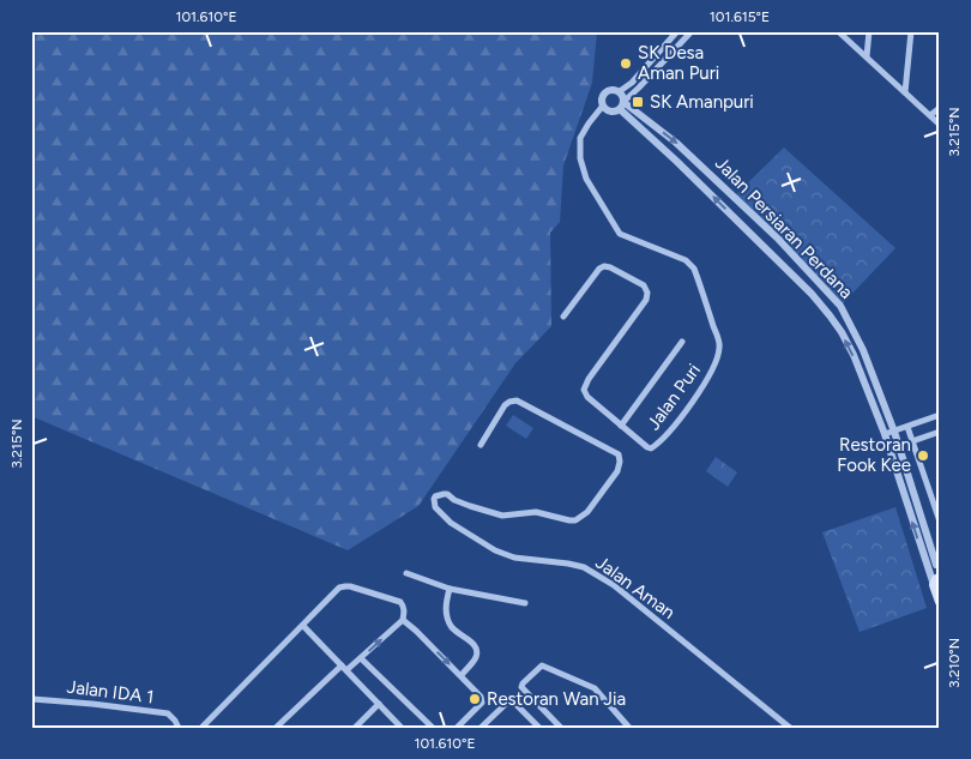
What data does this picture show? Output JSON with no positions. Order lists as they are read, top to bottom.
{
  "streets": {
    "main road": ["Jalan Persiaran Perdana"],
    "street": ["Jalan Puri", "Jalan Aman", "Jalan IDA 1"]
  },
  "crossings": [
    ["Jalan Persiaran Perdana", "Jalan Puri"]
  ],
  "places": {
    "other": ["SK Desa Aman Puri", "Restoran Fook Kee", "Restoran Wan Jia"],
    "transit": ["SK Amanpuri"]
  },
  "coordinates": [
    "101.610°E",
    "101.615°E",
    "3.215°N",
    "3.210°N"
  ]
}
